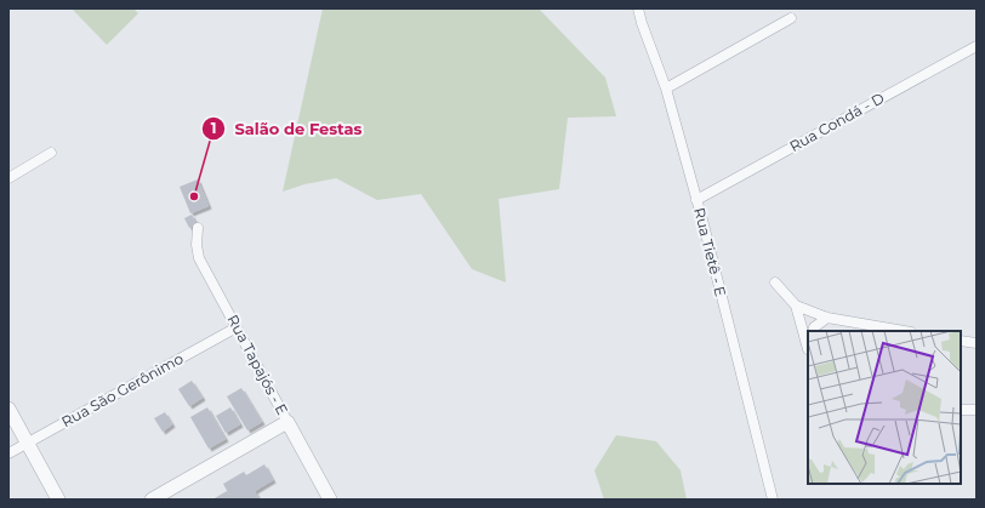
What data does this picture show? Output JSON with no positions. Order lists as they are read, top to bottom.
{
  "streets": {
    "street": [
      "Rua Condá - D",
      "Rua Tietê - E",
      "Rua Tapajós - E",
      "Rua São Gerônimo"
    ]
  },
  "crossings": [
    ["Rua Condá - D", "Rua Tietê - E"],
    ["Rua Tapajós - E", "Rua São Gerônimo"]
  ],
  "places": ["Salão de Festas"]
}
